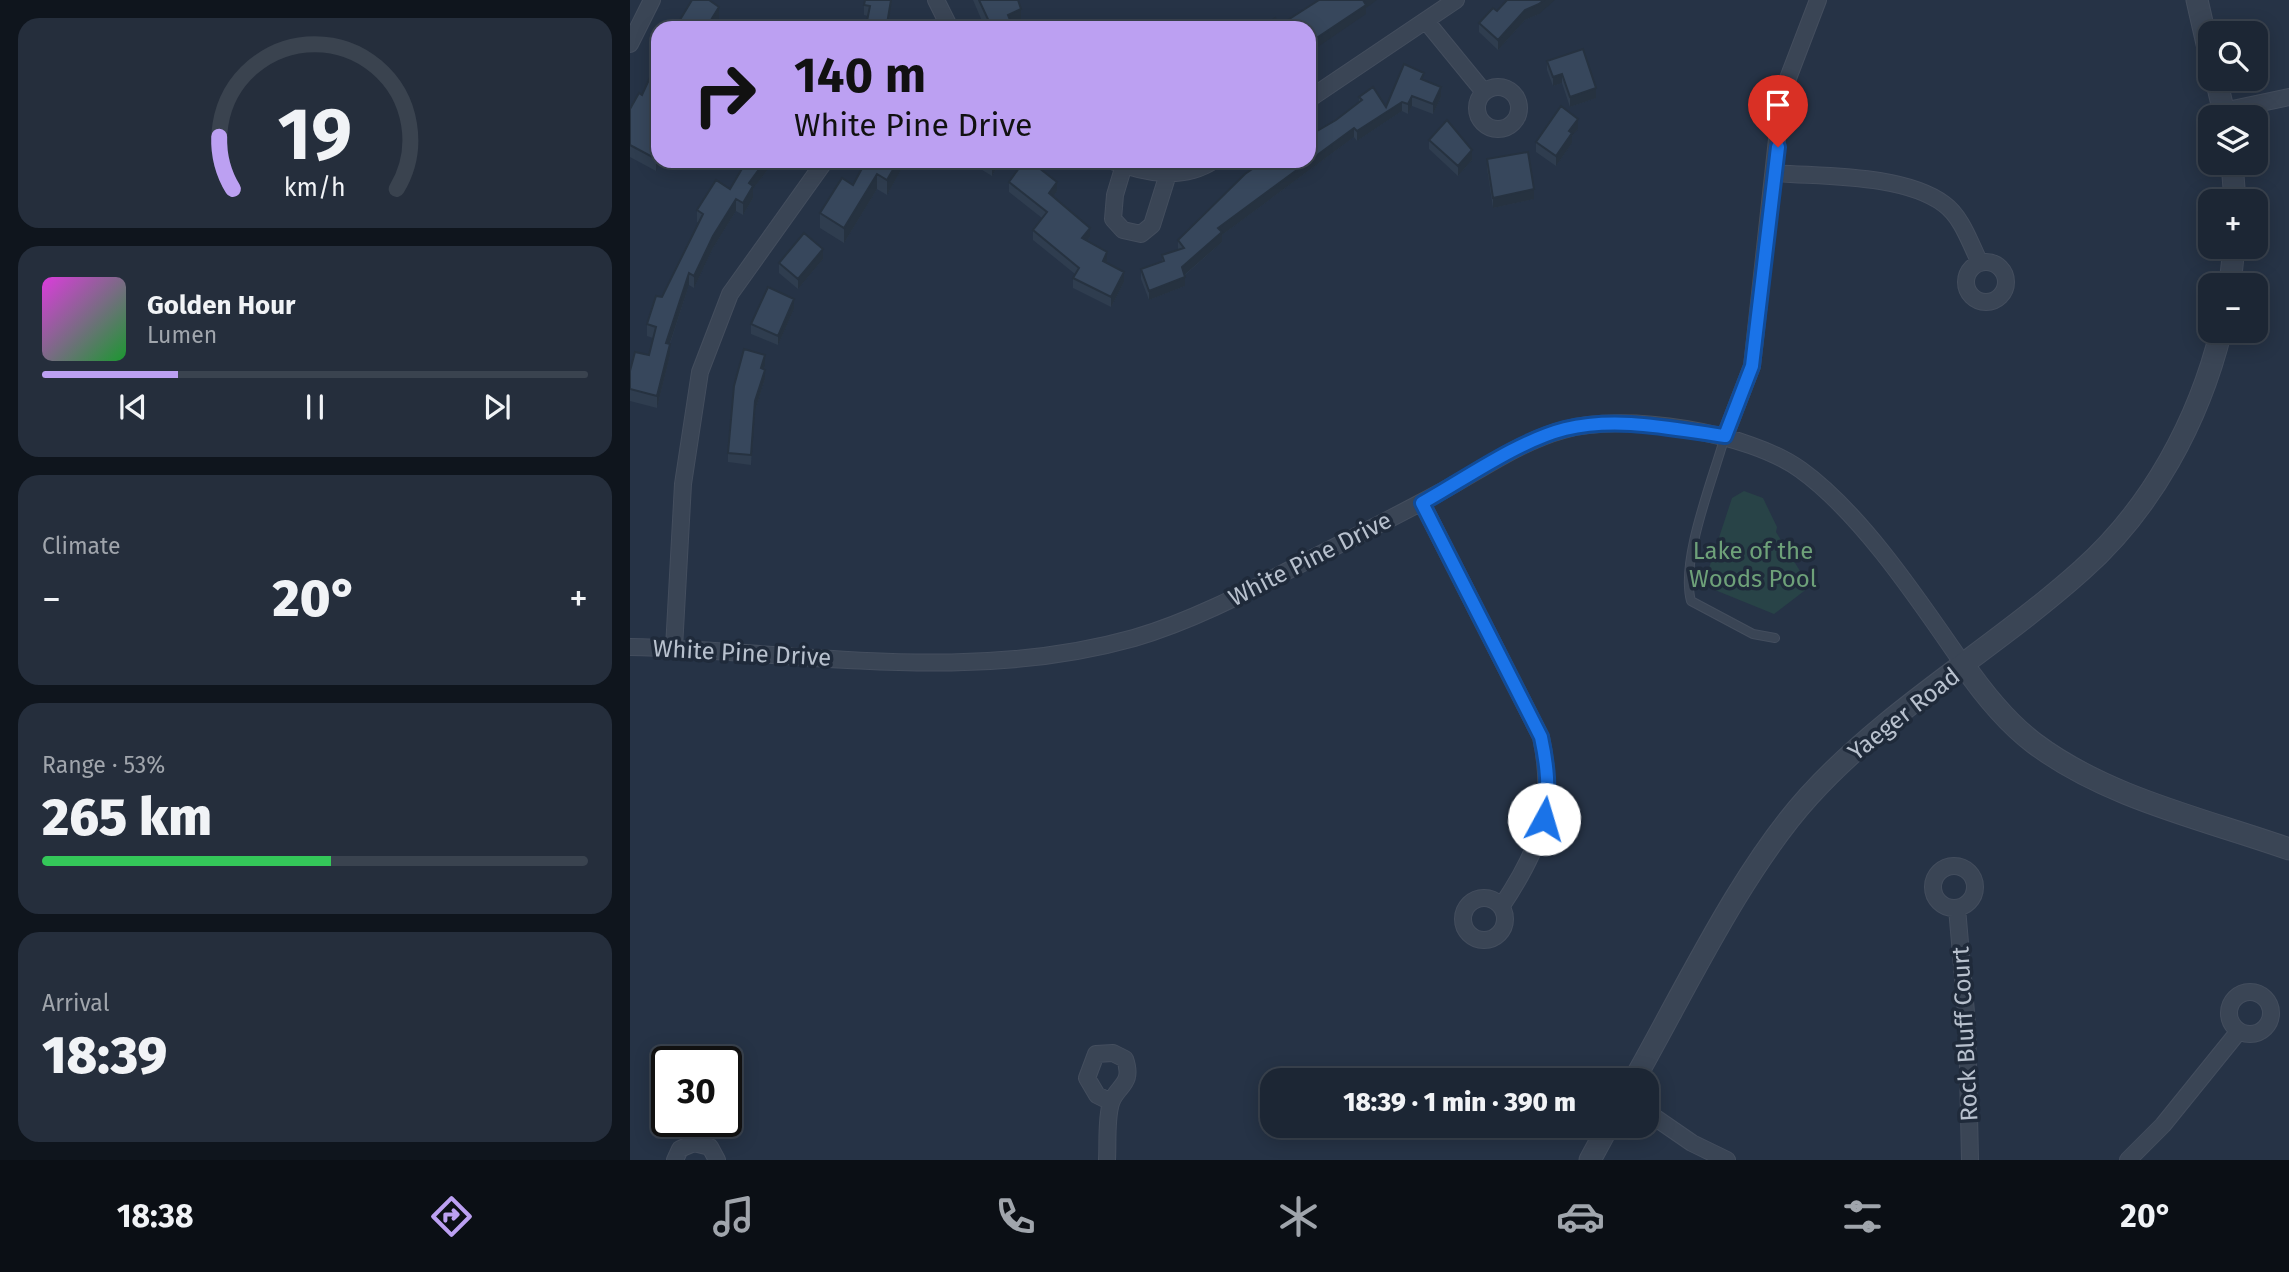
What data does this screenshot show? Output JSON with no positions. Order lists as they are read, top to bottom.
{
  "streets": {
    "street": ["White Pine Drive", "Yaeger Road", "Rock Bluff Court"]
  },
  "crossings": [
    ["White Pine Drive", "Yaeger Road"]
  ],
  "parks": ["Lake of the Woods Pool"],
  "page": {
    "map_buttons": ["+", "−"],
    "turn": ["140 m", "White Pine Drive"],
    "song": ["Golden Hour", "Lumen"],
    "tile": [
      "Climate",
      ["Range · 53%", "265 km"],
      ["Arrival", "18:39"]
    ],
    "heat": ["−", "20°", "+"],
    "limit": "30",
    "trip": "18:39 · 1 min · 390 m",
    "tabs": ["18:38", "20°"],
    "gauge": ["19", "km/h"]
  }
}
